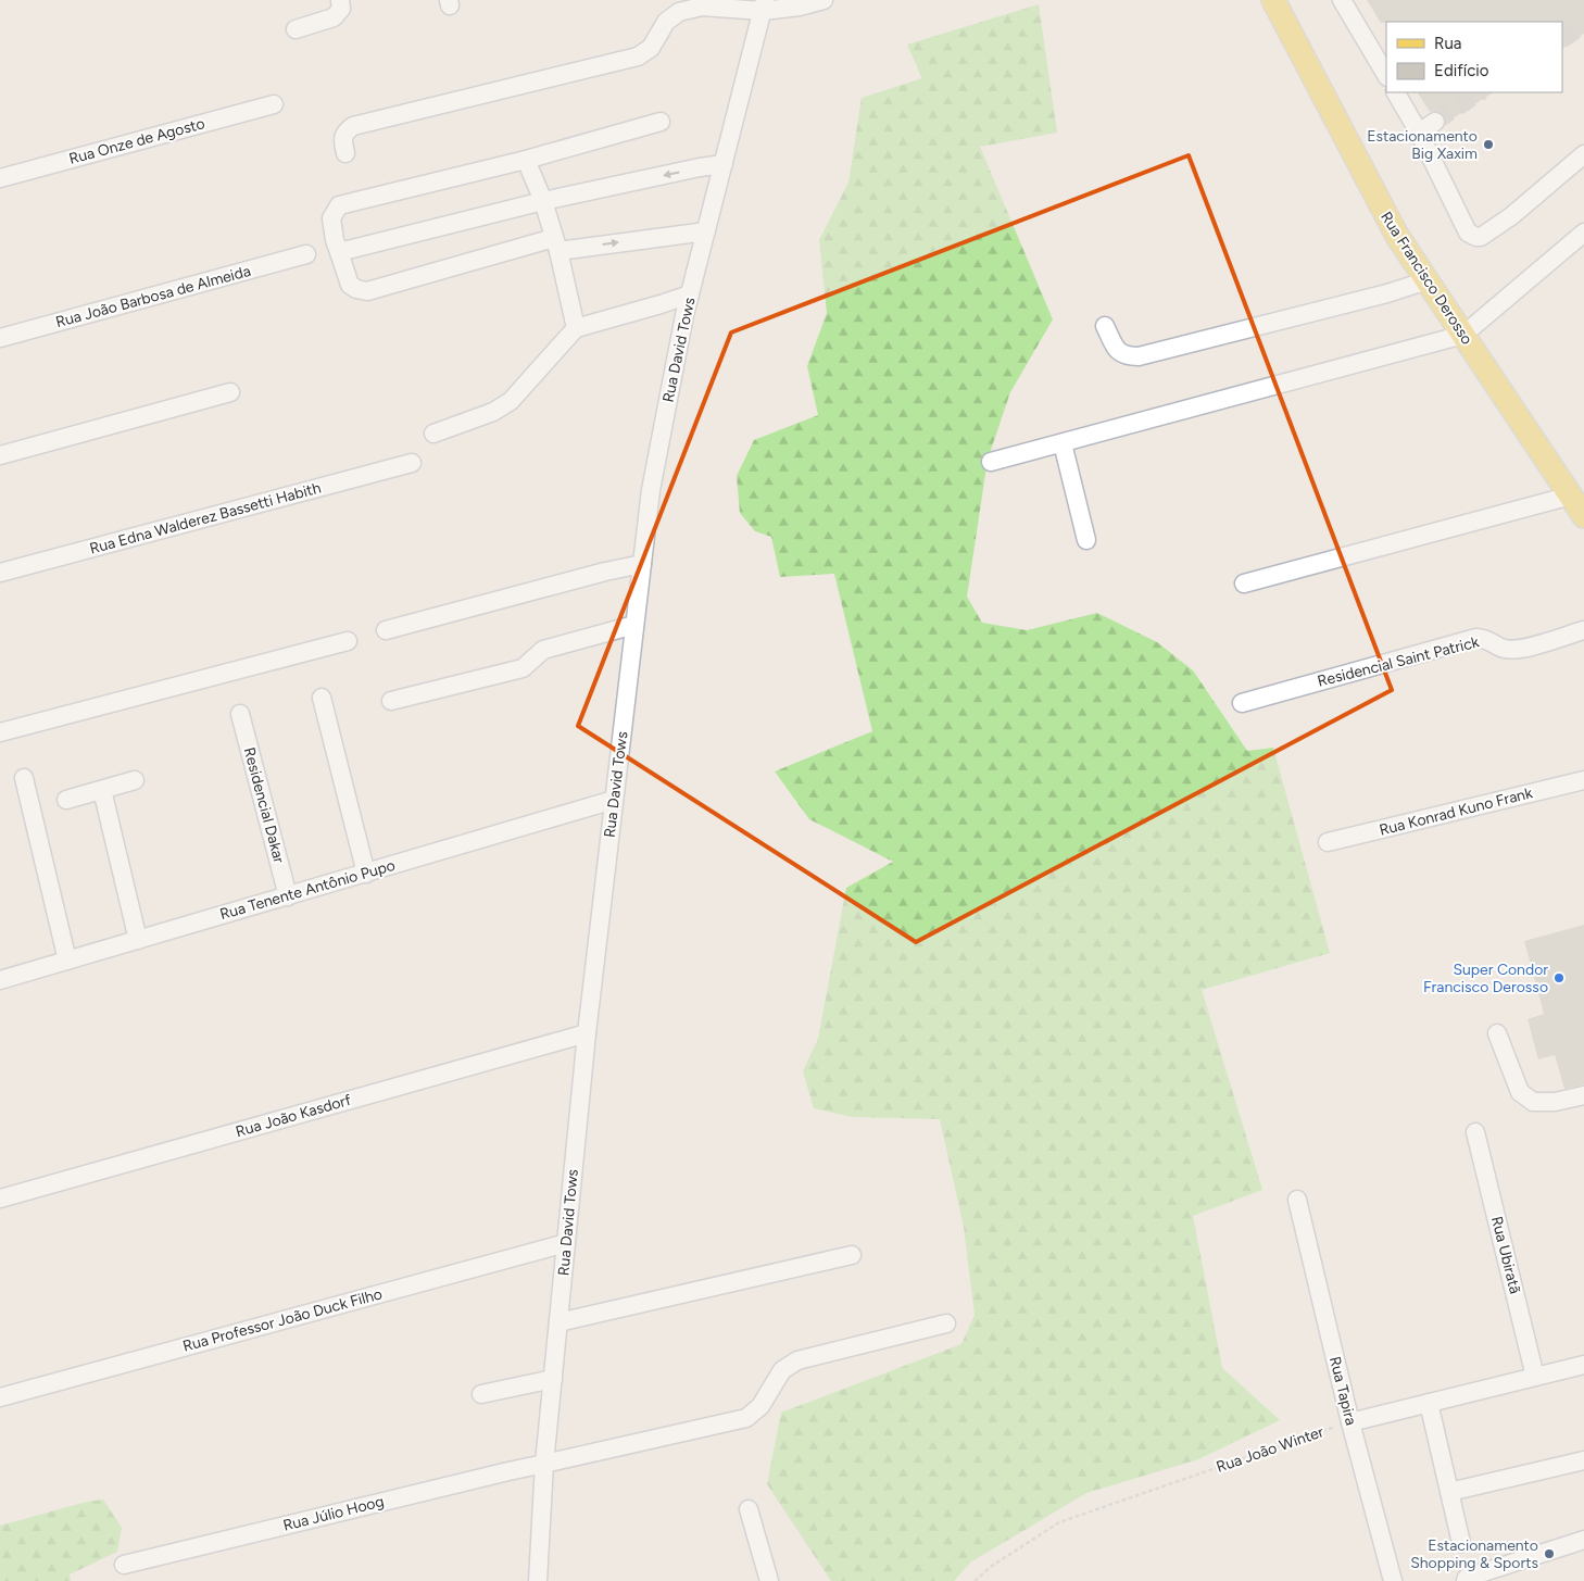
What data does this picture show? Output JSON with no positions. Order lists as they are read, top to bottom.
{
  "streets": {
    "main road": ["Rua Francisco Derosso"],
    "street": [
      "Rua Onze de Agosto",
      "Rua João Barbosa de Almeida",
      "Rua David Tows",
      "Rua Edna Walderez Bassetti Habith",
      "Residencial Saint Patrick",
      "Residencial Dakar",
      "Rua Konrad Kuno Frank",
      "Rua Tenente Antônio Pupo",
      "Rua João Kasdorf",
      "Rua Ubiratã",
      "Rua Professor João Duck Filho",
      "Rua Tapira",
      "Rua Júlio Hoog"
    ],
    "path": ["Rua João Winter"]
  },
  "crossings": [
    ["Rua David Tows", "Rua Tenente Antônio Pupo"],
    ["Rua David Tows", "Rua João Kasdorf"],
    ["Rua David Tows", "Rua Professor João Duck Filho"],
    ["Rua David Tows", "Rua Júlio Hoog"],
    ["Residencial Dakar", "Rua Tenente Antônio Pupo"],
    ["Rua Tapira", "Rua João Winter"]
  ],
  "places": ["Estacionamento Big Xaxim", "Super Condor Francisco Derosso", "Estacionamento Shopping & Sports"],
  "legend": ["Rua", "Edifício"]
}
